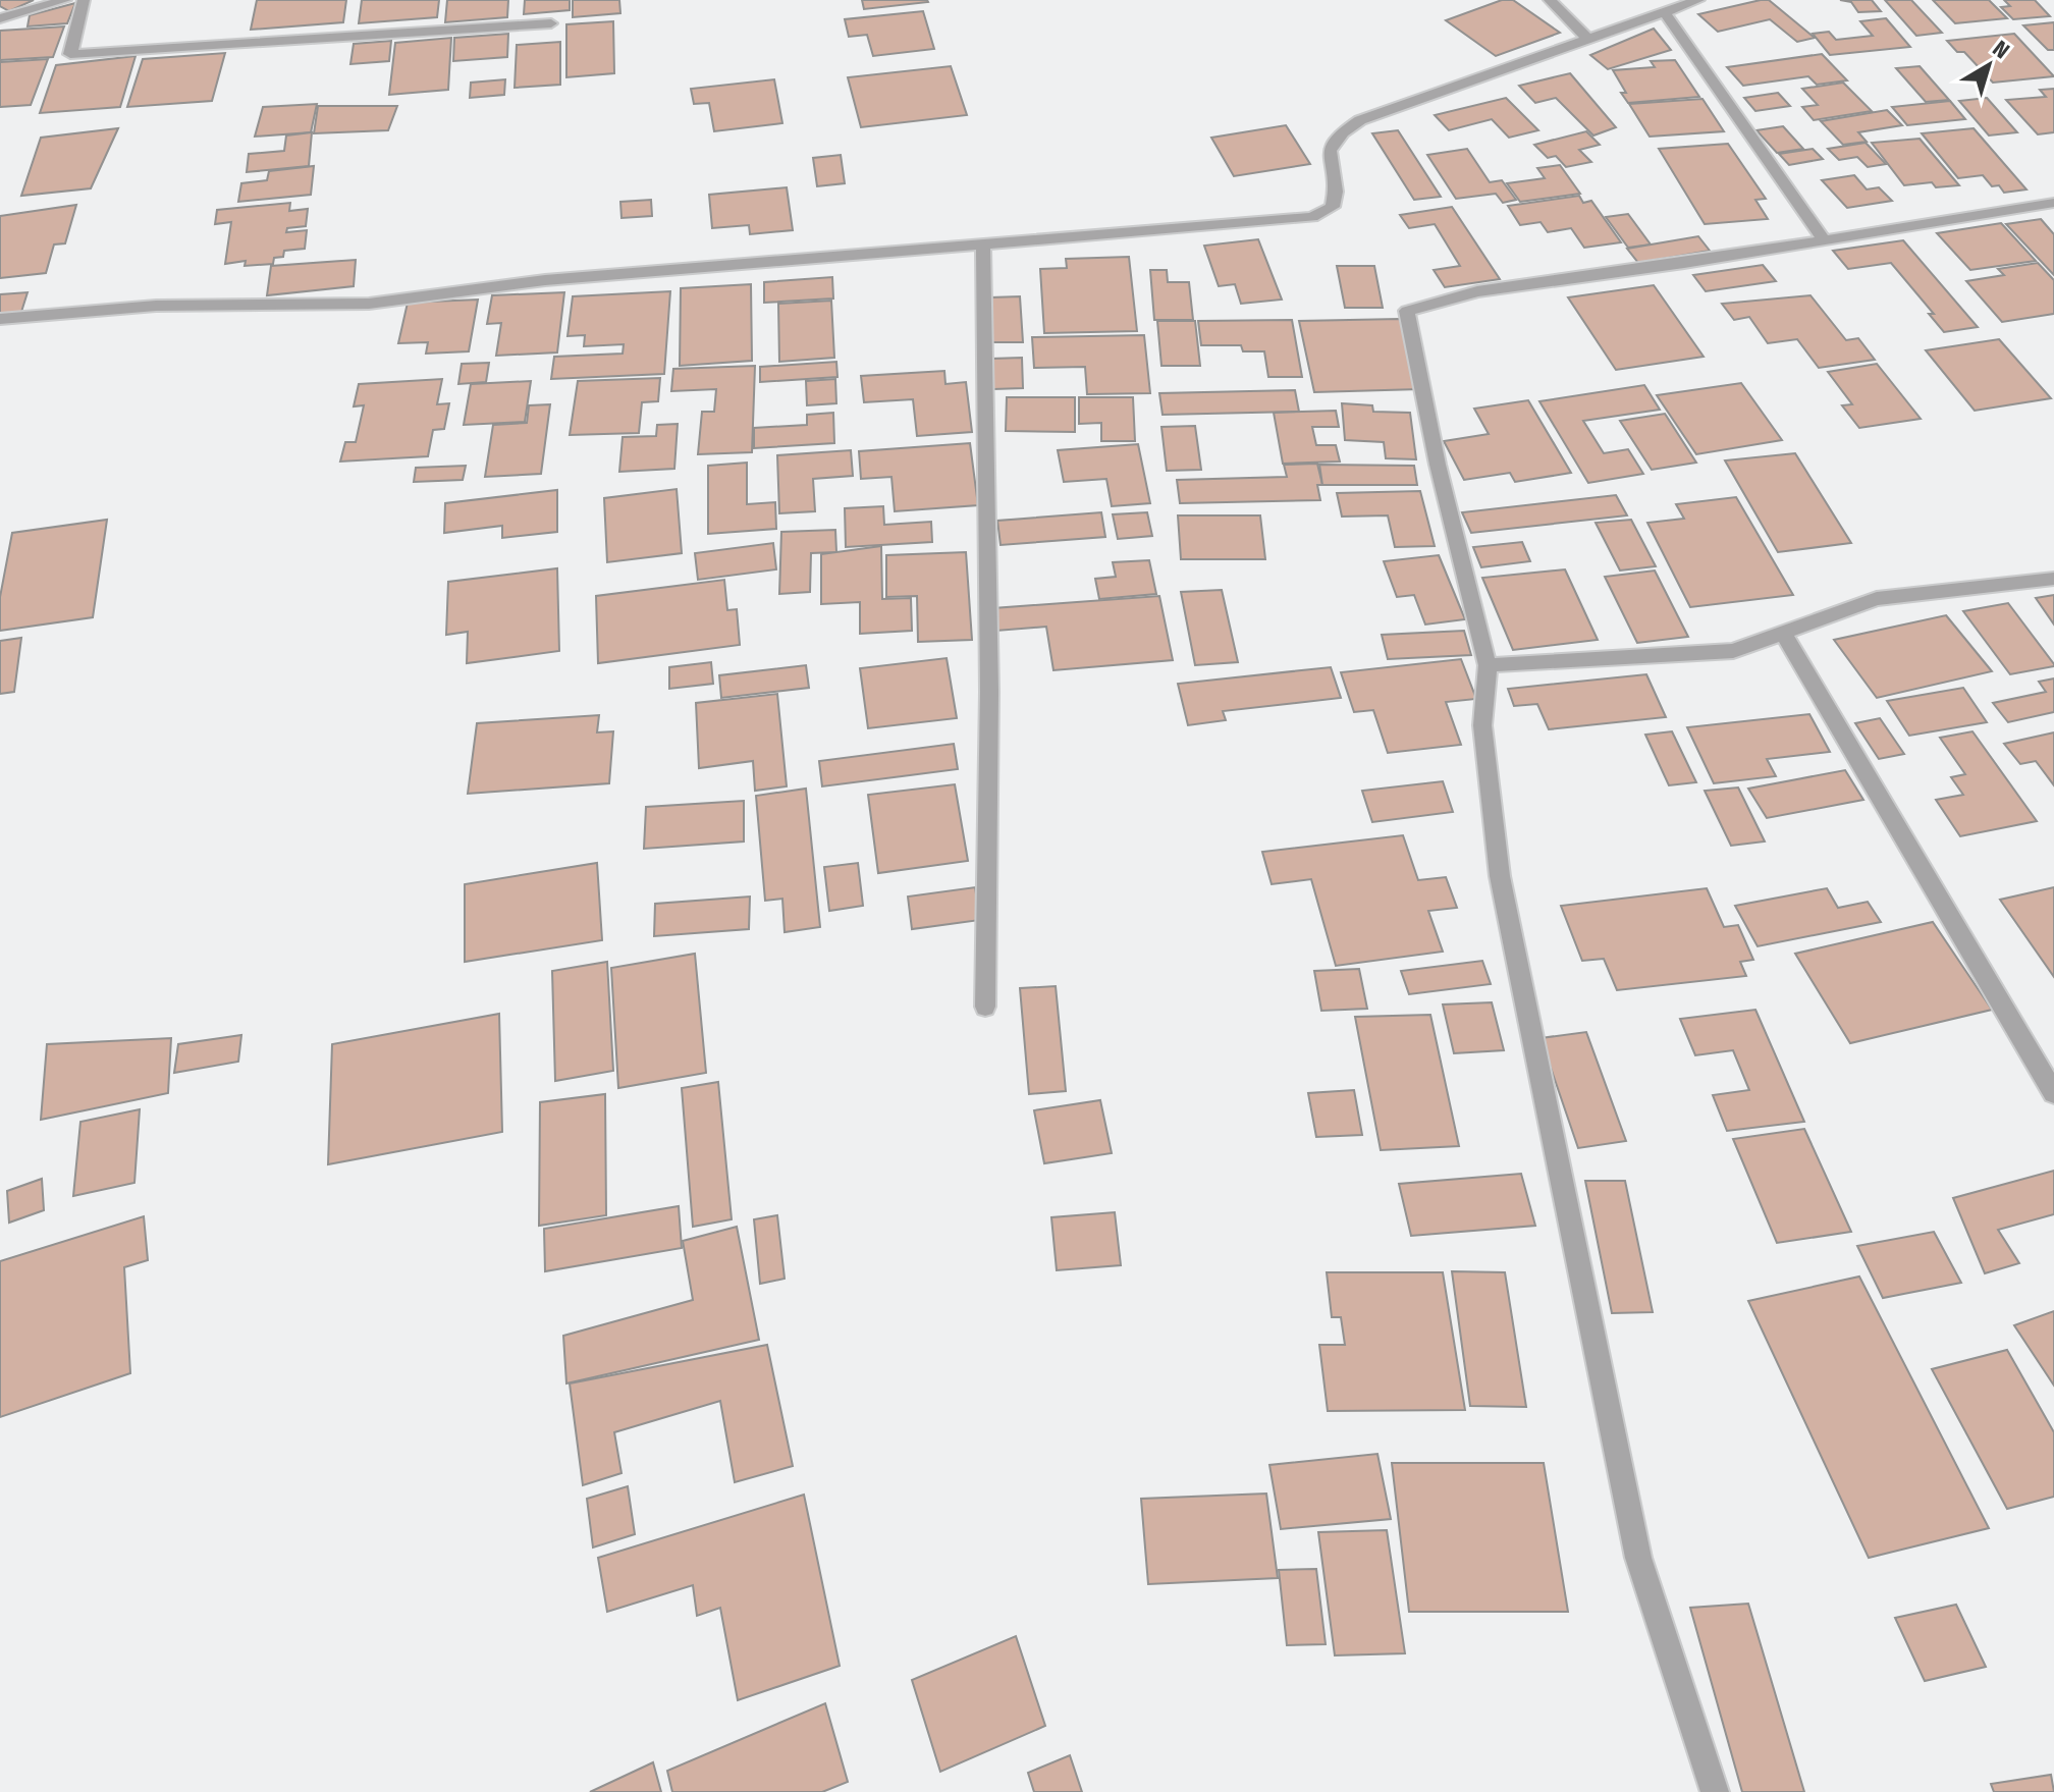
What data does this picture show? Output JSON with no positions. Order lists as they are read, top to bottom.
{
  "north": "top right"
}
